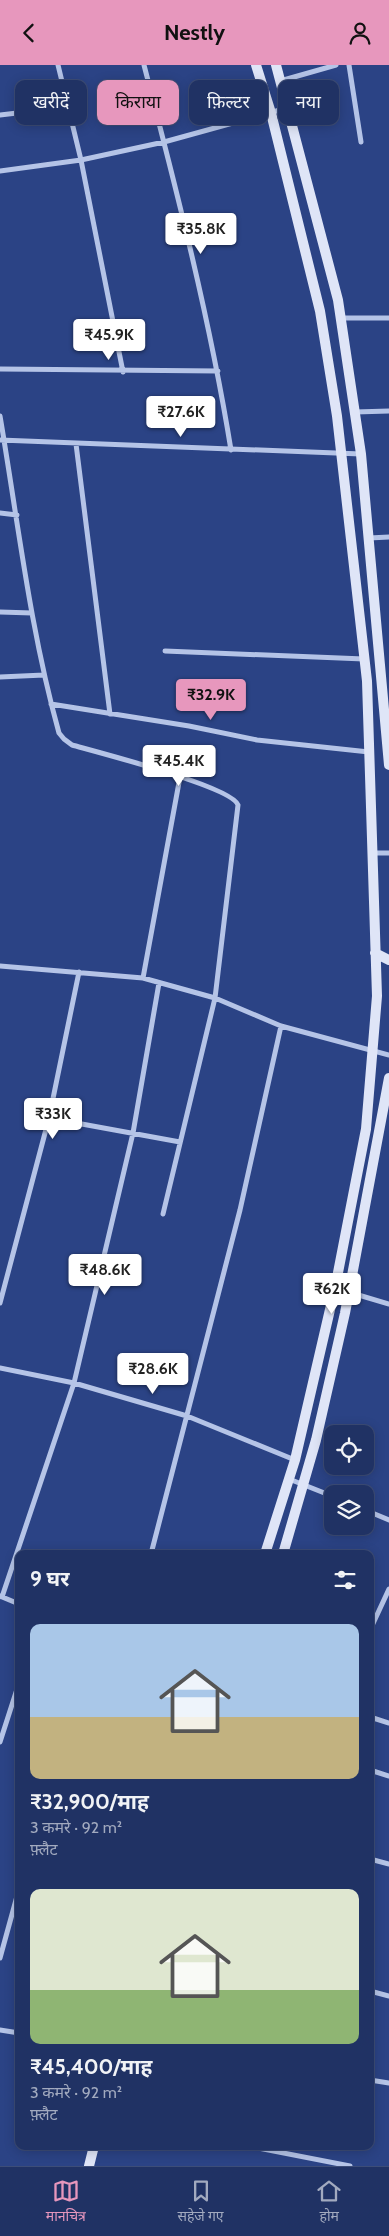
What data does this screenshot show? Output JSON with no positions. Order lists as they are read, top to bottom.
{
  "page": {
    "header": "Nestly",
    "chip": [
      "खरीदें",
      "किराया",
      "फ़िल्टर",
      "नया"
    ],
    "price": [
      "₹35.8K",
      "₹45.9K",
      "₹27.6K",
      "₹32.9K",
      "₹45.4K",
      "₹33K",
      "₹48.6K",
      "₹62K",
      "₹28.6K"
    ],
    "heading": "9 घर",
    "list": [
      {
        "name": "₹32,900/माह",
        "note": "3 कमरे · 92 m² · फ़्लैट"
      },
      {
        "name": "₹45,400/माह",
        "note": "3 कमरे · 92 m² · फ़्लैट"
      }
    ],
    "tabs": ["मानचित्र", "सहेजे गए", "होम"]
  }
}
